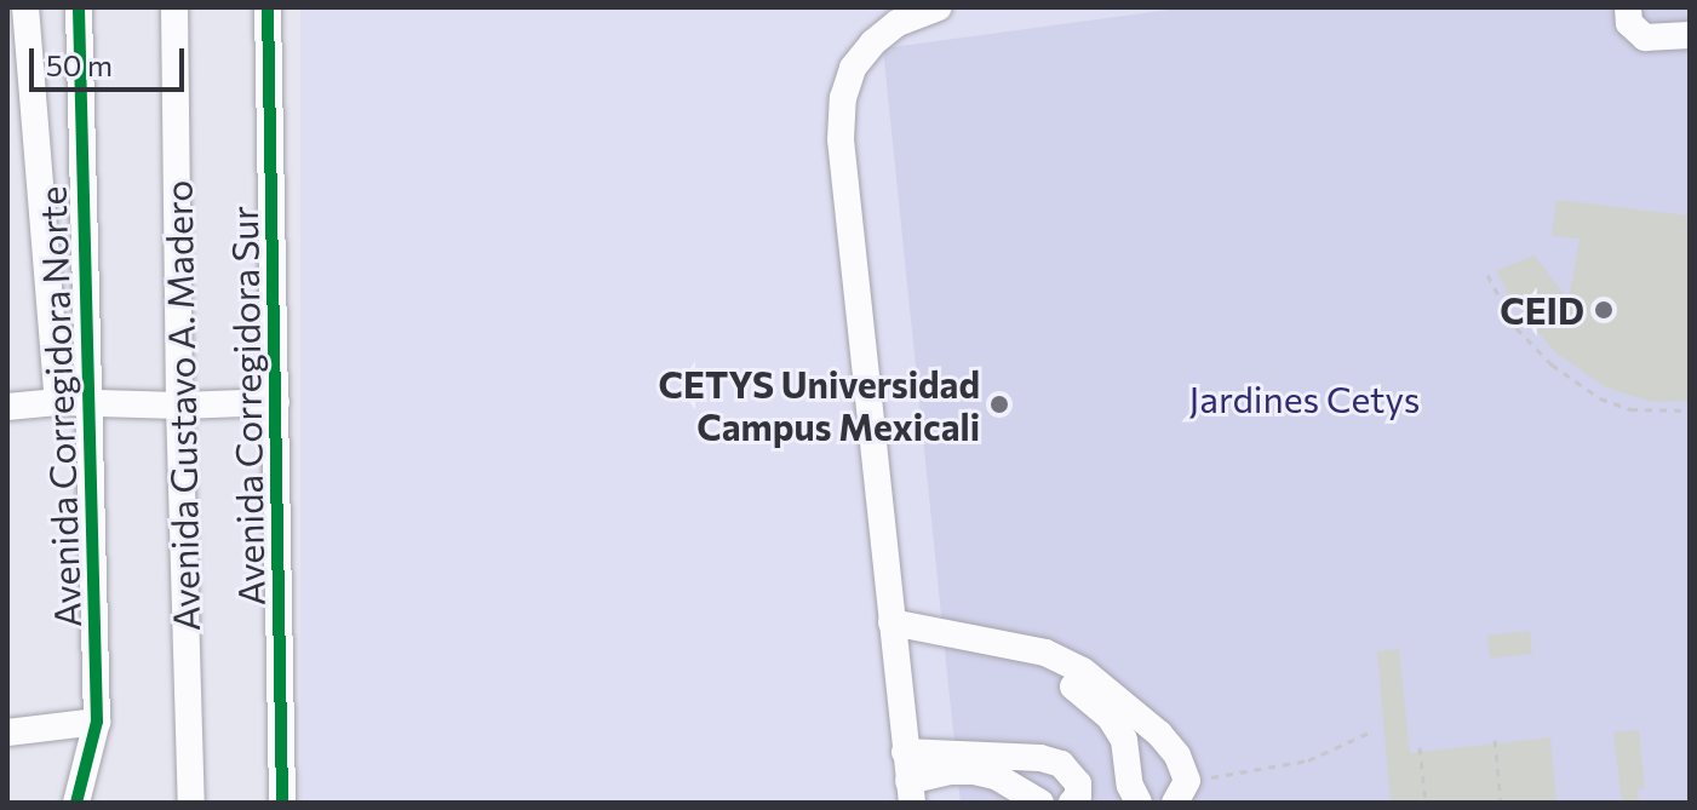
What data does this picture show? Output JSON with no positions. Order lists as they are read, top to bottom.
{
  "streets": {
    "street": ["Avenida Gustavo A. Madero", "Avenida Corregidora Sur", "Avenida Corregidora Norte"]
  },
  "parks": ["Jardines Cetys"],
  "places": ["CEID", "CETYS Universidad Campus Mexicali"],
  "scale_bar": "50 m"
}
